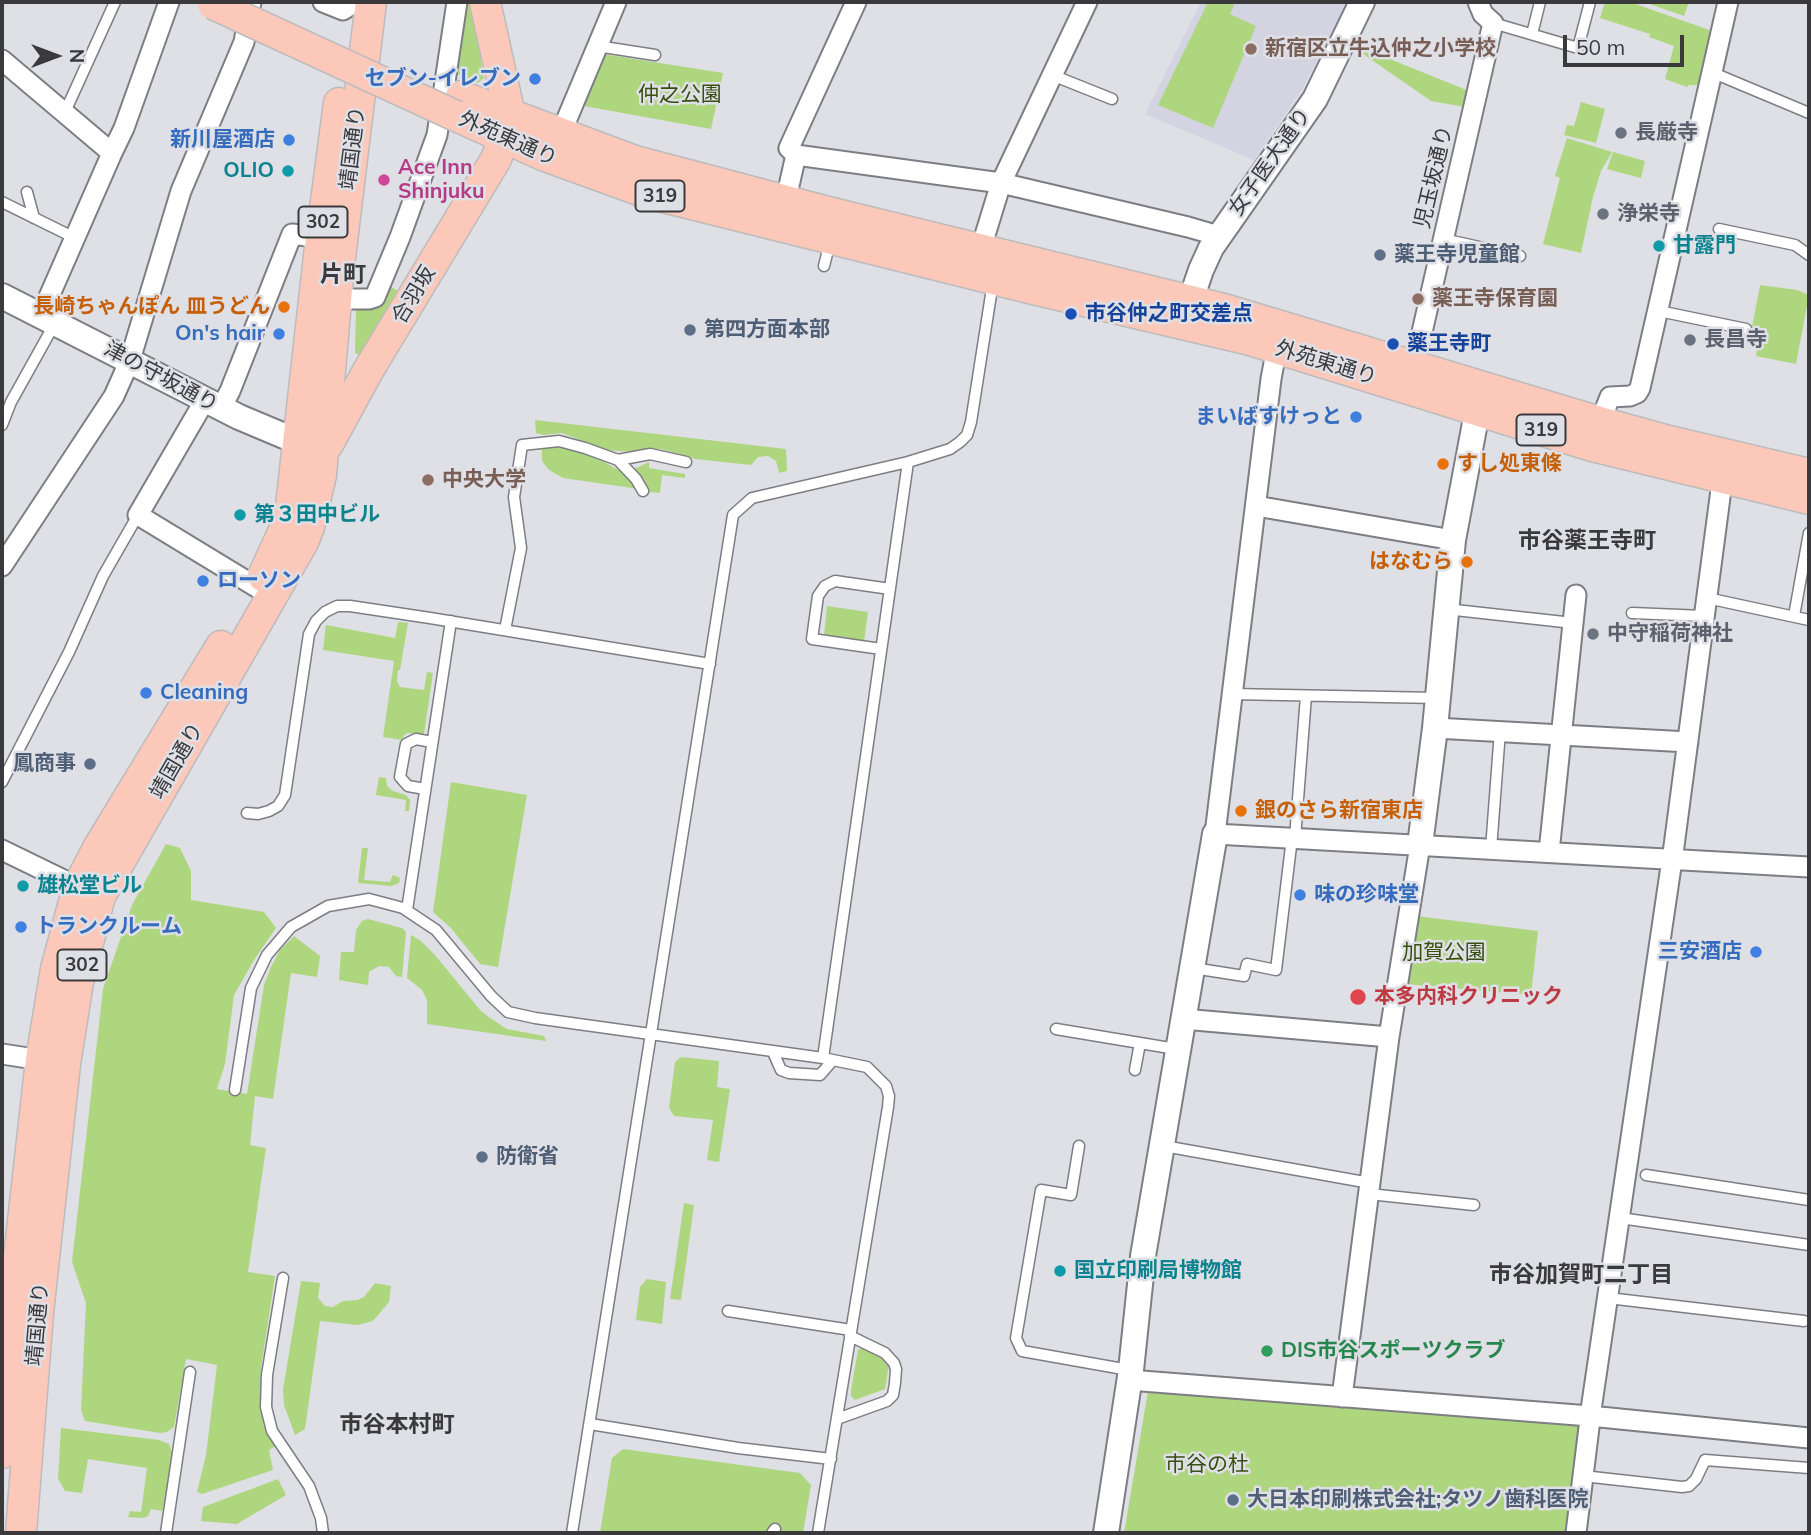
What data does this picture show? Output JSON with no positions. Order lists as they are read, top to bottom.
{
  "streets": {
    "main road": [
      "外苑東通り",
      "靖国通り",
      "319",
      "302",
      "合羽坂"
    ],
    "street": ["女子医大通り", "児玉坂通り", "津の守坂通り"]
  },
  "crossings": [
    ["外苑東通り", "女子医大通り"],
    ["外苑東通り", "児玉坂通り"],
    ["外苑東通り", "合羽坂"],
    ["靖国通り", "合羽坂"],
    ["靖国通り", "津の守坂通り"],
    ["合羽坂", "津の守坂通り"]
  ],
  "districts": [
    "片町",
    "市谷薬王寺町",
    "市谷加賀町二丁目",
    "市谷本村町"
  ],
  "parks": ["仲之公園", "加賀公園", "市谷の杜"],
  "places": [
    "新宿区立牛込仲之小学校",
    "セブン-イレブン",
    "長厳寺",
    "新川屋酒店",
    "OLIO",
    "Ace Inn Shinjuku",
    "浄栄寺",
    "甘露門",
    "薬王寺児童館",
    "薬王寺保育園",
    "長崎ちゃんぽん 皿うどん",
    "市谷仲之町交差点",
    "第四方面本部",
    "On's hair",
    "長昌寺",
    "薬王寺町",
    "まいばすけっと",
    "すし処東條",
    "中央大学",
    "第３田中ビル",
    "はなむら",
    "ローソン",
    "中守稲荷神社",
    "Cleaning",
    "鳳商事",
    "銀のさら新宿東店",
    "雄松堂ビル",
    "味の珍味堂",
    "トランクルーム",
    "三安酒店",
    "本多内科クリニック",
    "防衛省",
    "国立印刷局博物館",
    "DIS市谷スポーツクラブ",
    "大日本印刷株式会社;タツノ歯科医院"
  ],
  "scale_bar": "50 m",
  "north": "right"
}
